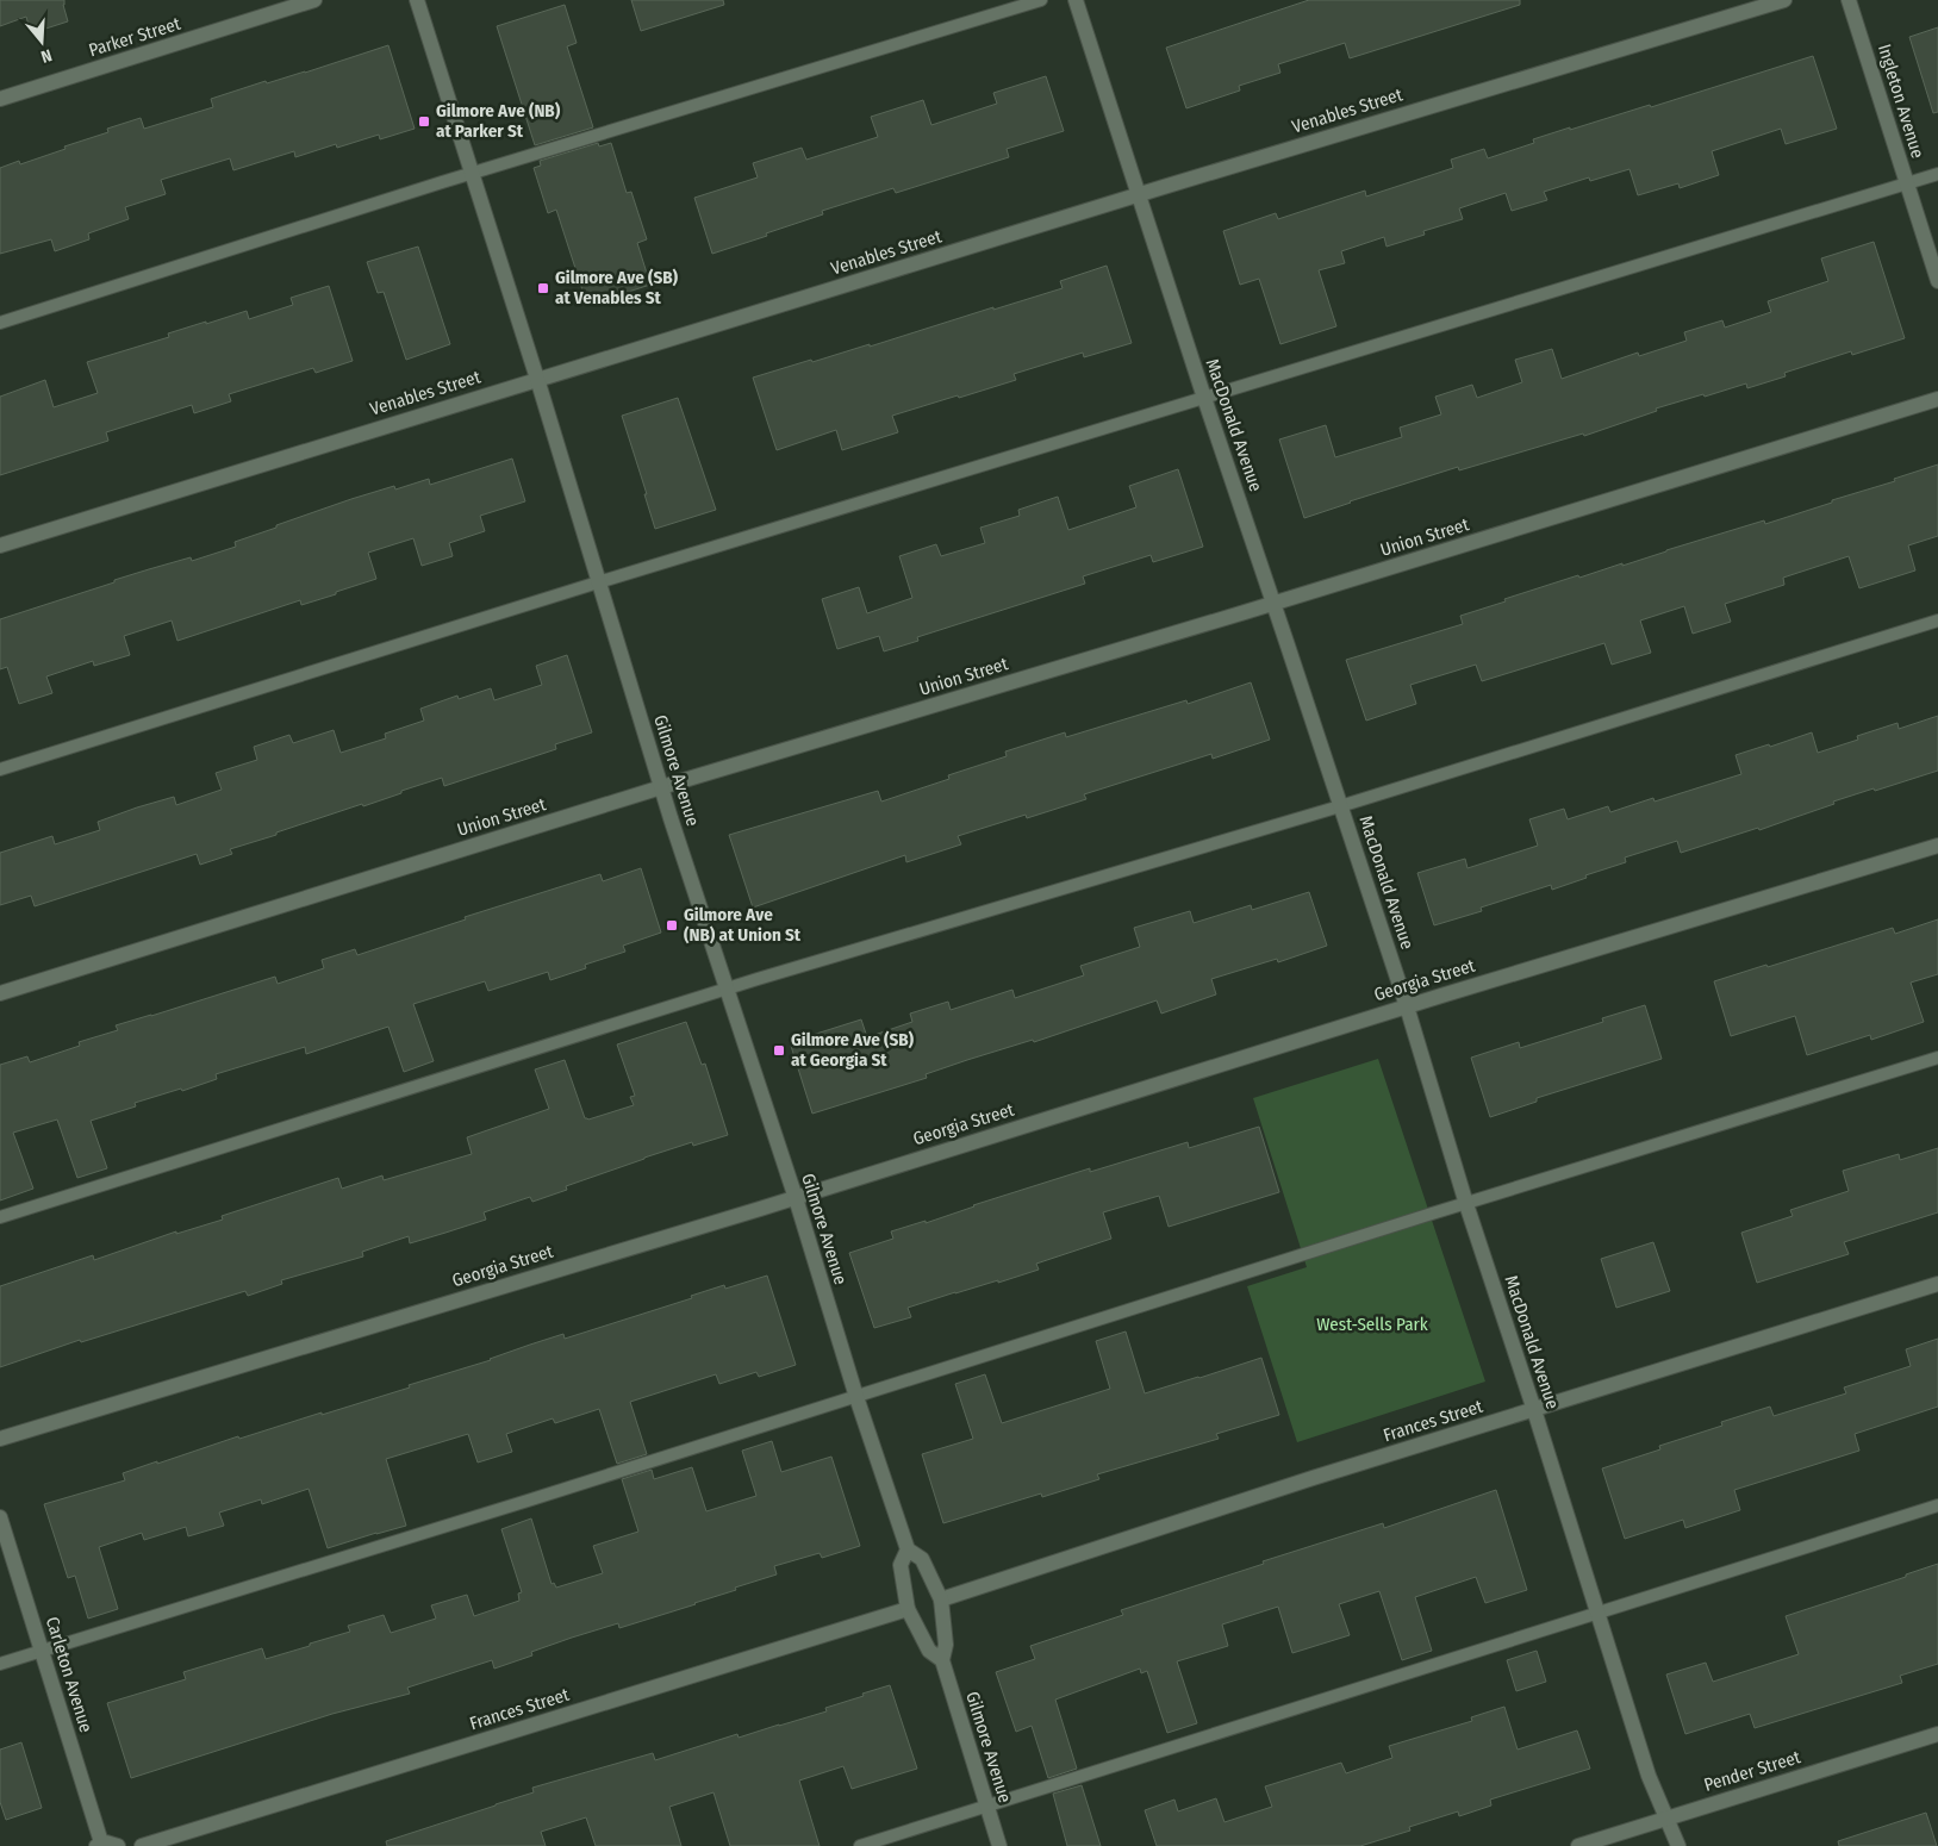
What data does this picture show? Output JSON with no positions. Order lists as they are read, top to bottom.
{
  "streets": {
    "street": [
      "Parker Street",
      "Ingleton Avenue",
      "Venables Street",
      "MacDonald Avenue",
      "Union Street",
      "Gilmore Avenue",
      "Georgia Street",
      "Frances Street",
      "Carleton Avenue",
      "Pender Street"
    ]
  },
  "crossings": [
    ["Venables Street", "MacDonald Avenue"],
    ["Venables Street", "Gilmore Avenue"],
    ["MacDonald Avenue", "Union Street"],
    ["MacDonald Avenue", "Georgia Street"],
    ["MacDonald Avenue", "Frances Street"],
    ["MacDonald Avenue", "Pender Street"],
    ["Union Street", "Gilmore Avenue"],
    ["Gilmore Avenue", "Georgia Street"],
    ["Gilmore Avenue", "Frances Street"]
  ],
  "parks": ["West-Sells Park"],
  "places": {
    "transit": [
      "Gilmore Ave (NB) at Parker St",
      "Gilmore Ave (SB) at Venables St",
      "Gilmore Ave (NB) at Union St",
      "Gilmore Ave (SB) at Georgia St"
    ]
  },
  "north": "bottom"
}
